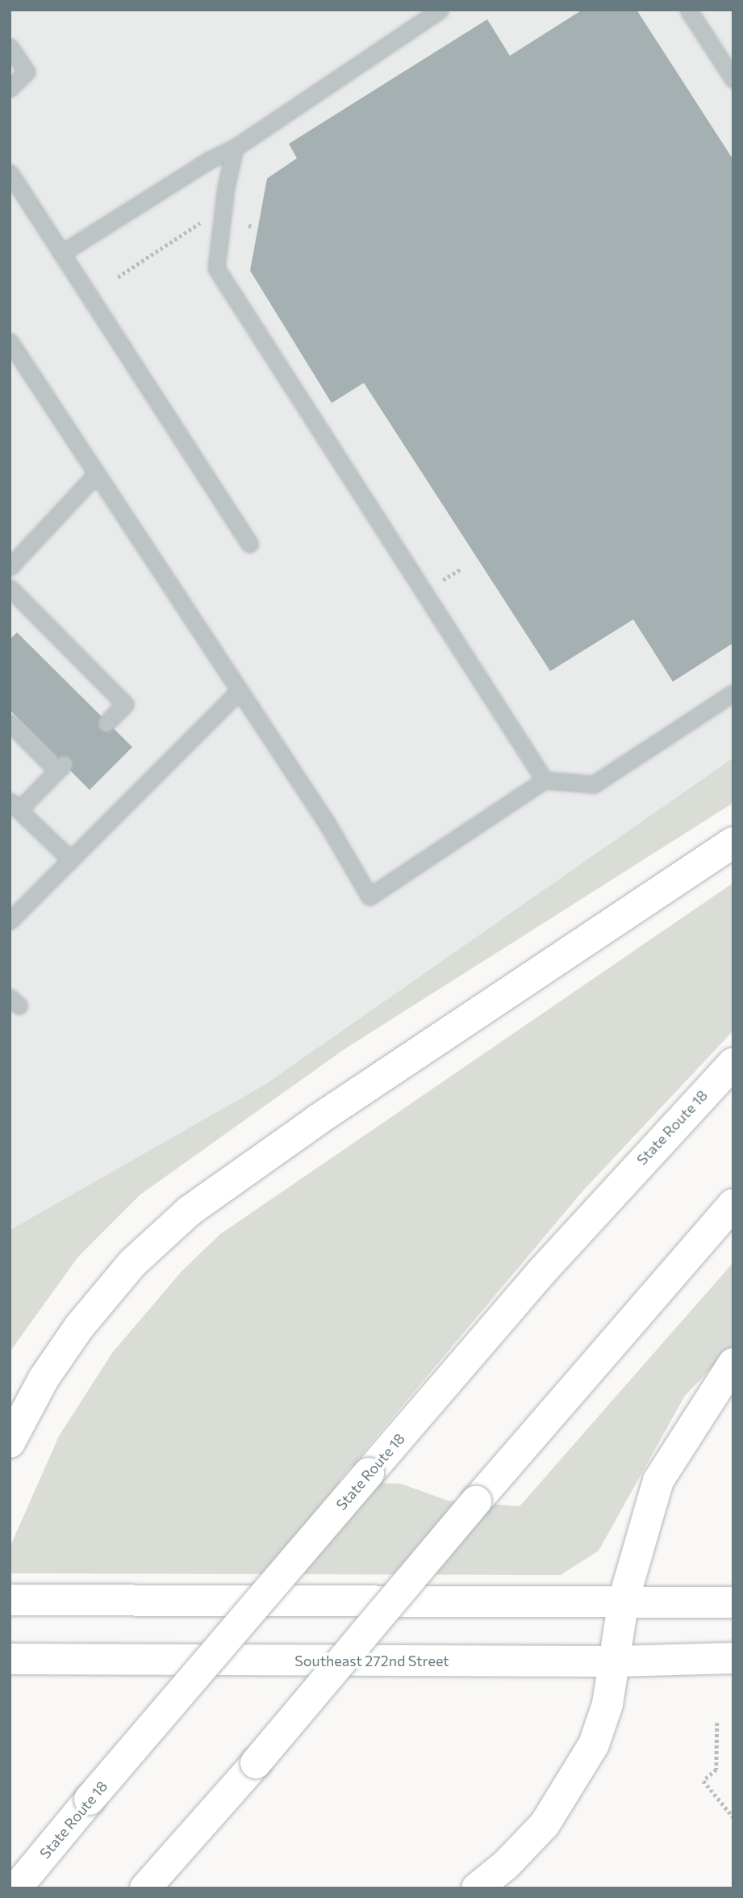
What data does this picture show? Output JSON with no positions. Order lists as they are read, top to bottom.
{
  "streets": {
    "main road": ["State Route 18", "Southeast 272nd Street"]
  }
}
